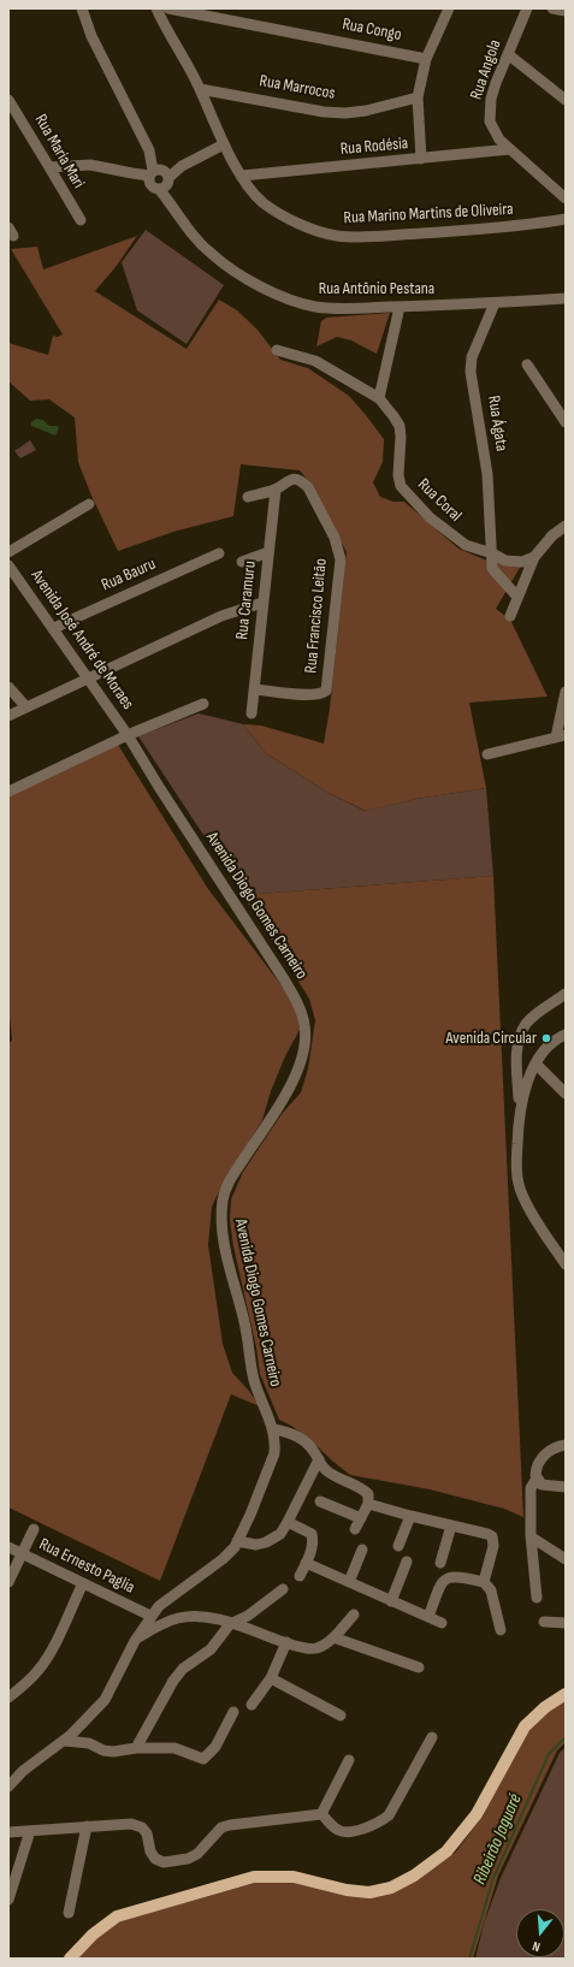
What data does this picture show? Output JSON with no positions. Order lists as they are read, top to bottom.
{
  "streets": {
    "street": [
      "Rua Congo",
      "Rua Angola",
      "Rua Marrocos",
      "Rua Rodésia",
      "Rua Maria Mari",
      "Rua Marino Martins de Oliveira",
      "Rua Antônio Pestana",
      "Rua Ágata",
      "Rua Coral",
      "Rua Bauru",
      "Rua Caramuru",
      "Rua Francisco Leitão",
      "Avenida José André de Moraes",
      "Avenida Diogo Gomes Carneiro",
      "Rua Ernesto Paglia"
    ]
  },
  "crossings": [
    ["Rua Angola", "Rua Rodésia"],
    ["Rua Marrocos", "Rua Marino Martins de Oliveira"],
    ["Rua Rodésia", "Rua Marino Martins de Oliveira"],
    ["Rua Antônio Pestana", "Rua Ágata"],
    ["Rua Ágata", "Rua Coral"],
    ["Rua Bauru", "Avenida José André de Moraes"],
    ["Rua Caramuru", "Rua Francisco Leitão"],
    ["Avenida José André de Moraes", "Avenida Diogo Gomes Carneiro"],
    ["Avenida Diogo Gomes Carneiro", "Rua Ernesto Paglia"]
  ],
  "water": ["Ribeirão Jaguaré"],
  "places": ["Avenida Circular"],
  "north": "bottom"
}
